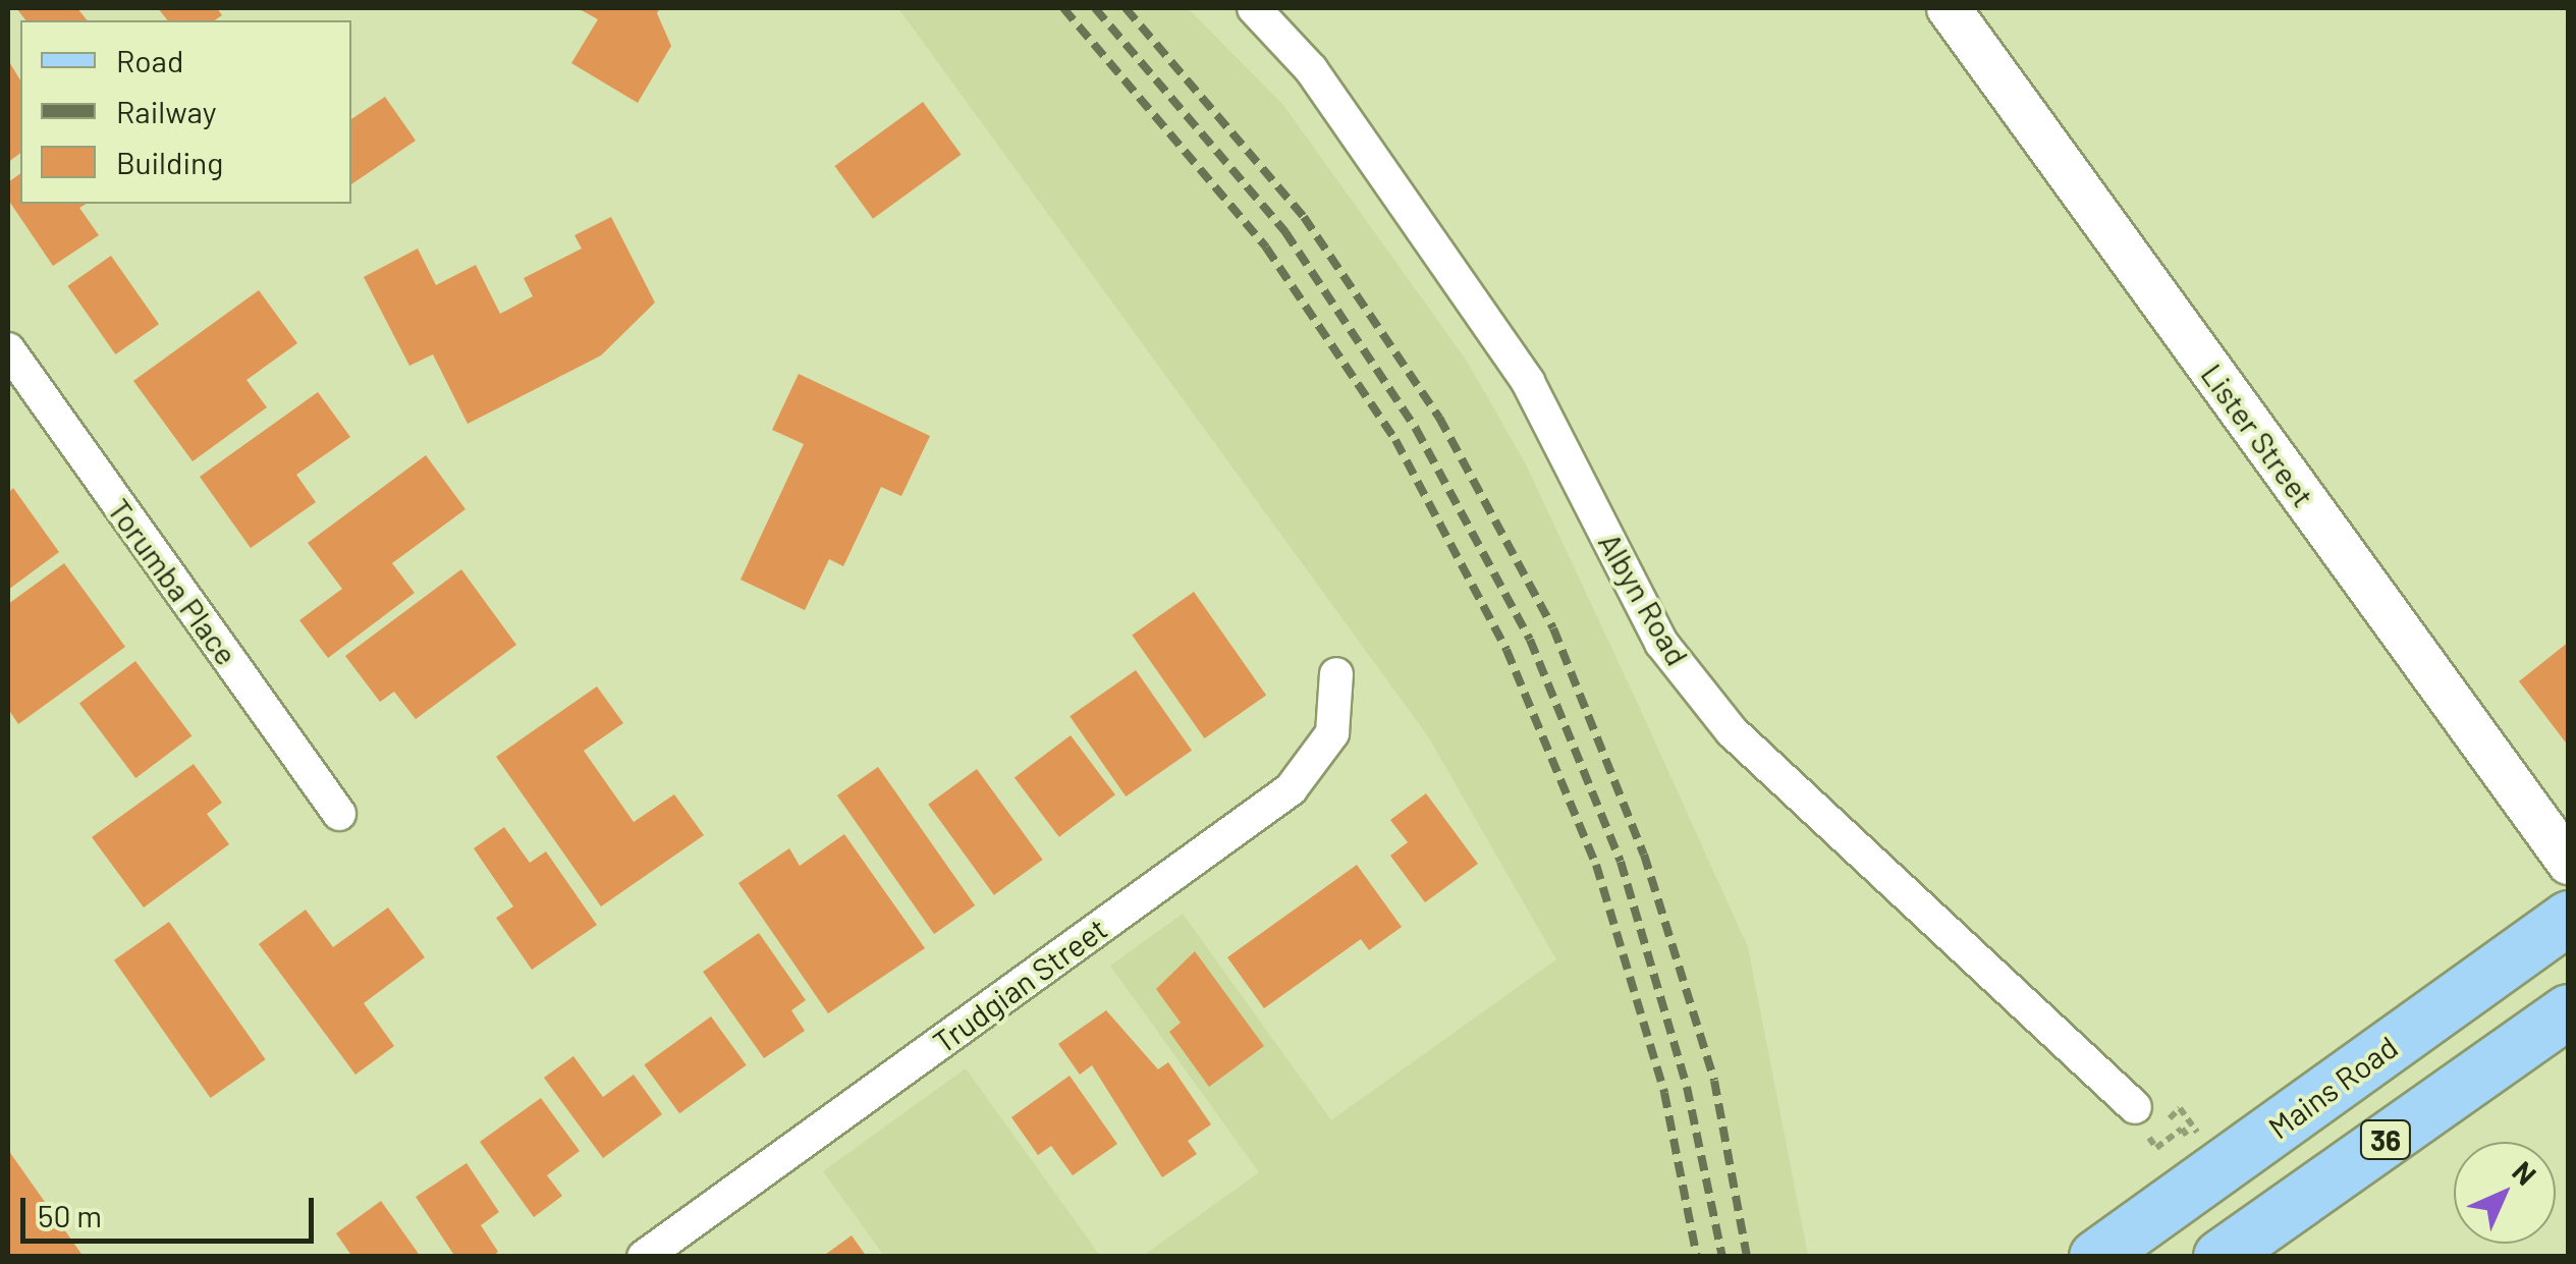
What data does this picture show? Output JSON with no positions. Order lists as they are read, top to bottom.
{
  "streets": {
    "main road": ["Mains Road", "36"],
    "street": [
      "Lister Street",
      "Torumba Place",
      "Albyn Road",
      "Trudgian Street"
    ]
  },
  "legend": ["Road", "Railway", "Building"],
  "scale_bar": "50 m",
  "north": "top right"
}
